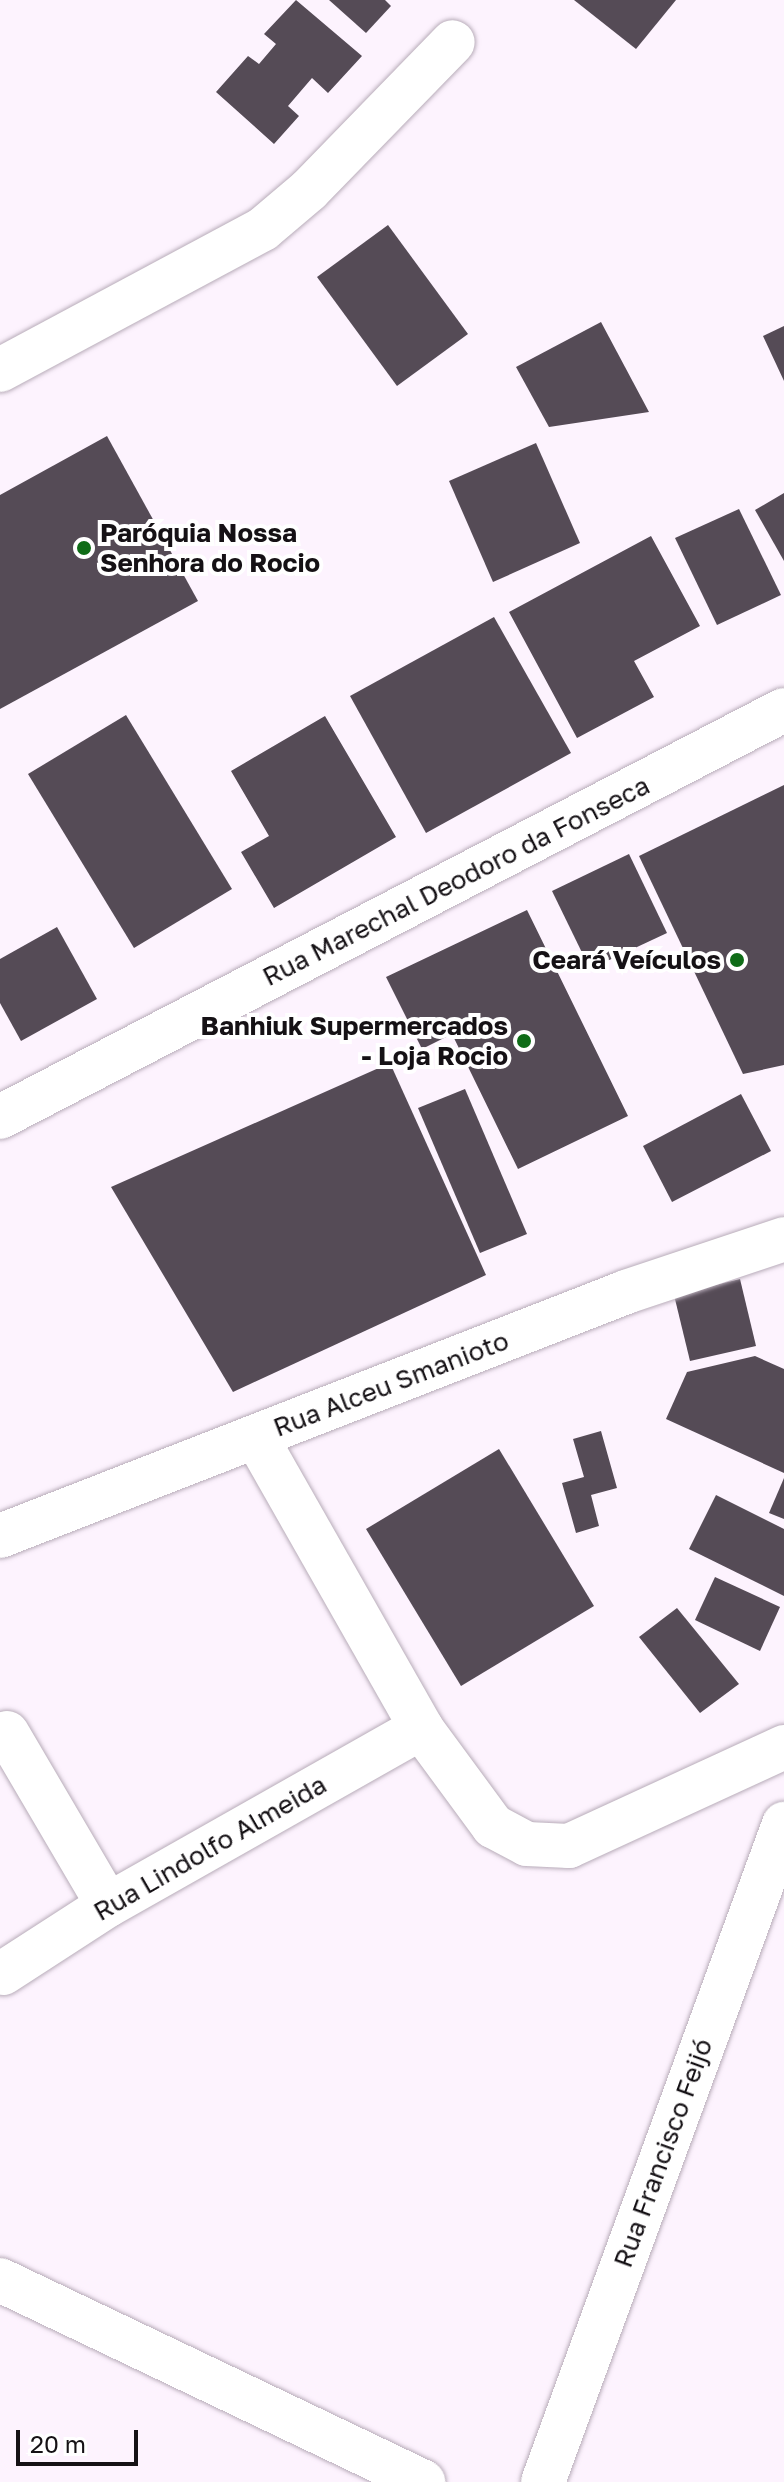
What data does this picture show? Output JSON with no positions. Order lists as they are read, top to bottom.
{
  "streets": {
    "street": [
      "Rua Marechal Deodoro da Fonseca",
      "Rua Alceu Smanioto",
      "Rua Lindolfo Almeida",
      "Rua Francisco Feijó"
    ]
  },
  "places": ["Paróquia Nossa Senhora do Rocio", "Ceará Veículos", "Banhiuk Supermercados - Loja Rocio"],
  "scale_bar": "20 m"
}
